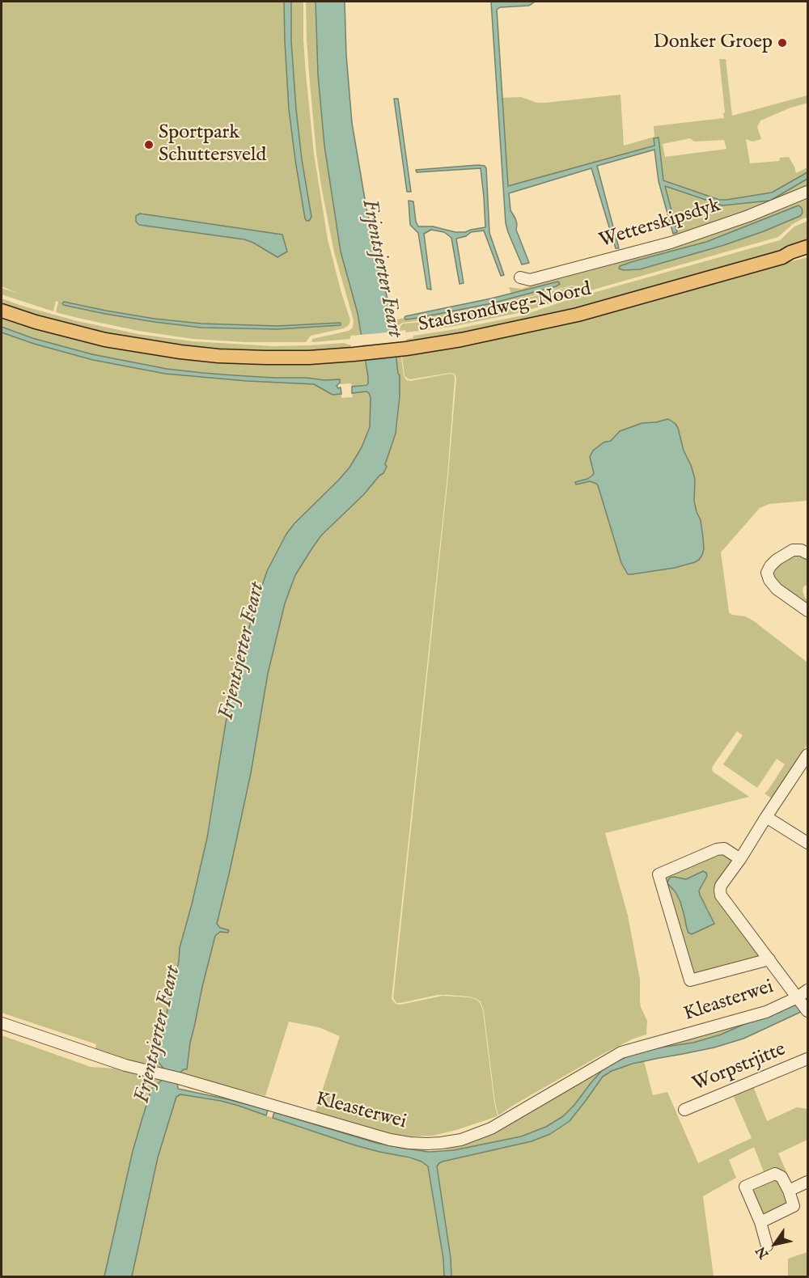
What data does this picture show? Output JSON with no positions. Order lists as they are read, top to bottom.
{
  "streets": {
    "main road": ["Stadsrondweg-Noord"],
    "street": ["Wetterskipsdyk", "Kleasterwei", "Worpstrjitte"]
  },
  "water": ["Frjentsjerter Feart"],
  "places": ["Donker Groep", "Sportpark Schuttersveld"],
  "north": "bottom left"
}
